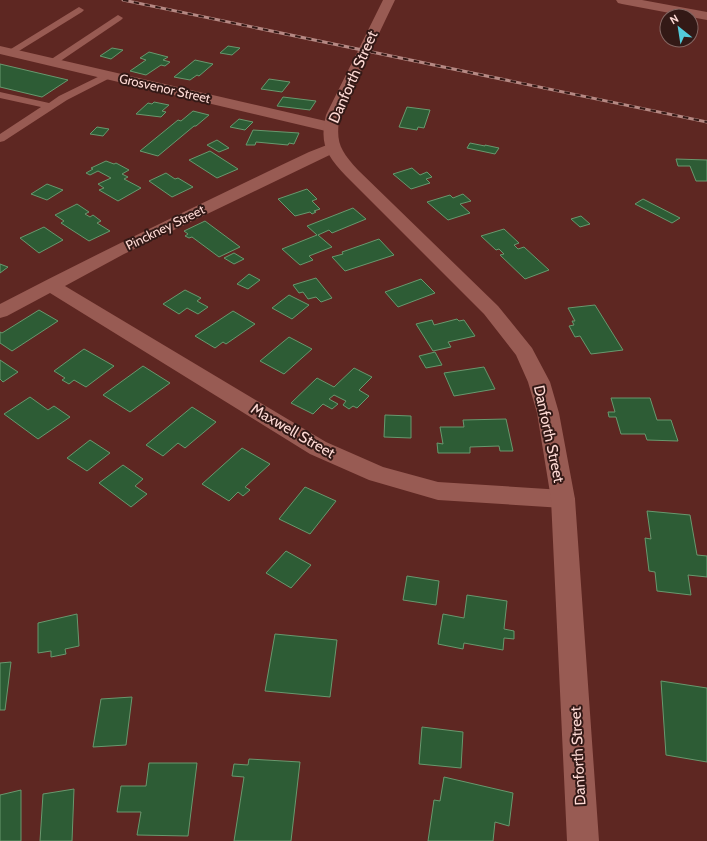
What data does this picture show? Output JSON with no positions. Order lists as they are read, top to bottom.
{
  "streets": {
    "street": [
      "Danforth Street",
      "Grosvenor Street",
      "Pinckney Street",
      "Maxwell Street"
    ]
  },
  "crossings": [
    ["Danforth Street", "Grosvenor Street"],
    ["Danforth Street", "Pinckney Street"],
    ["Danforth Street", "Maxwell Street"],
    ["Pinckney Street", "Maxwell Street"]
  ],
  "north": "top left"
}
